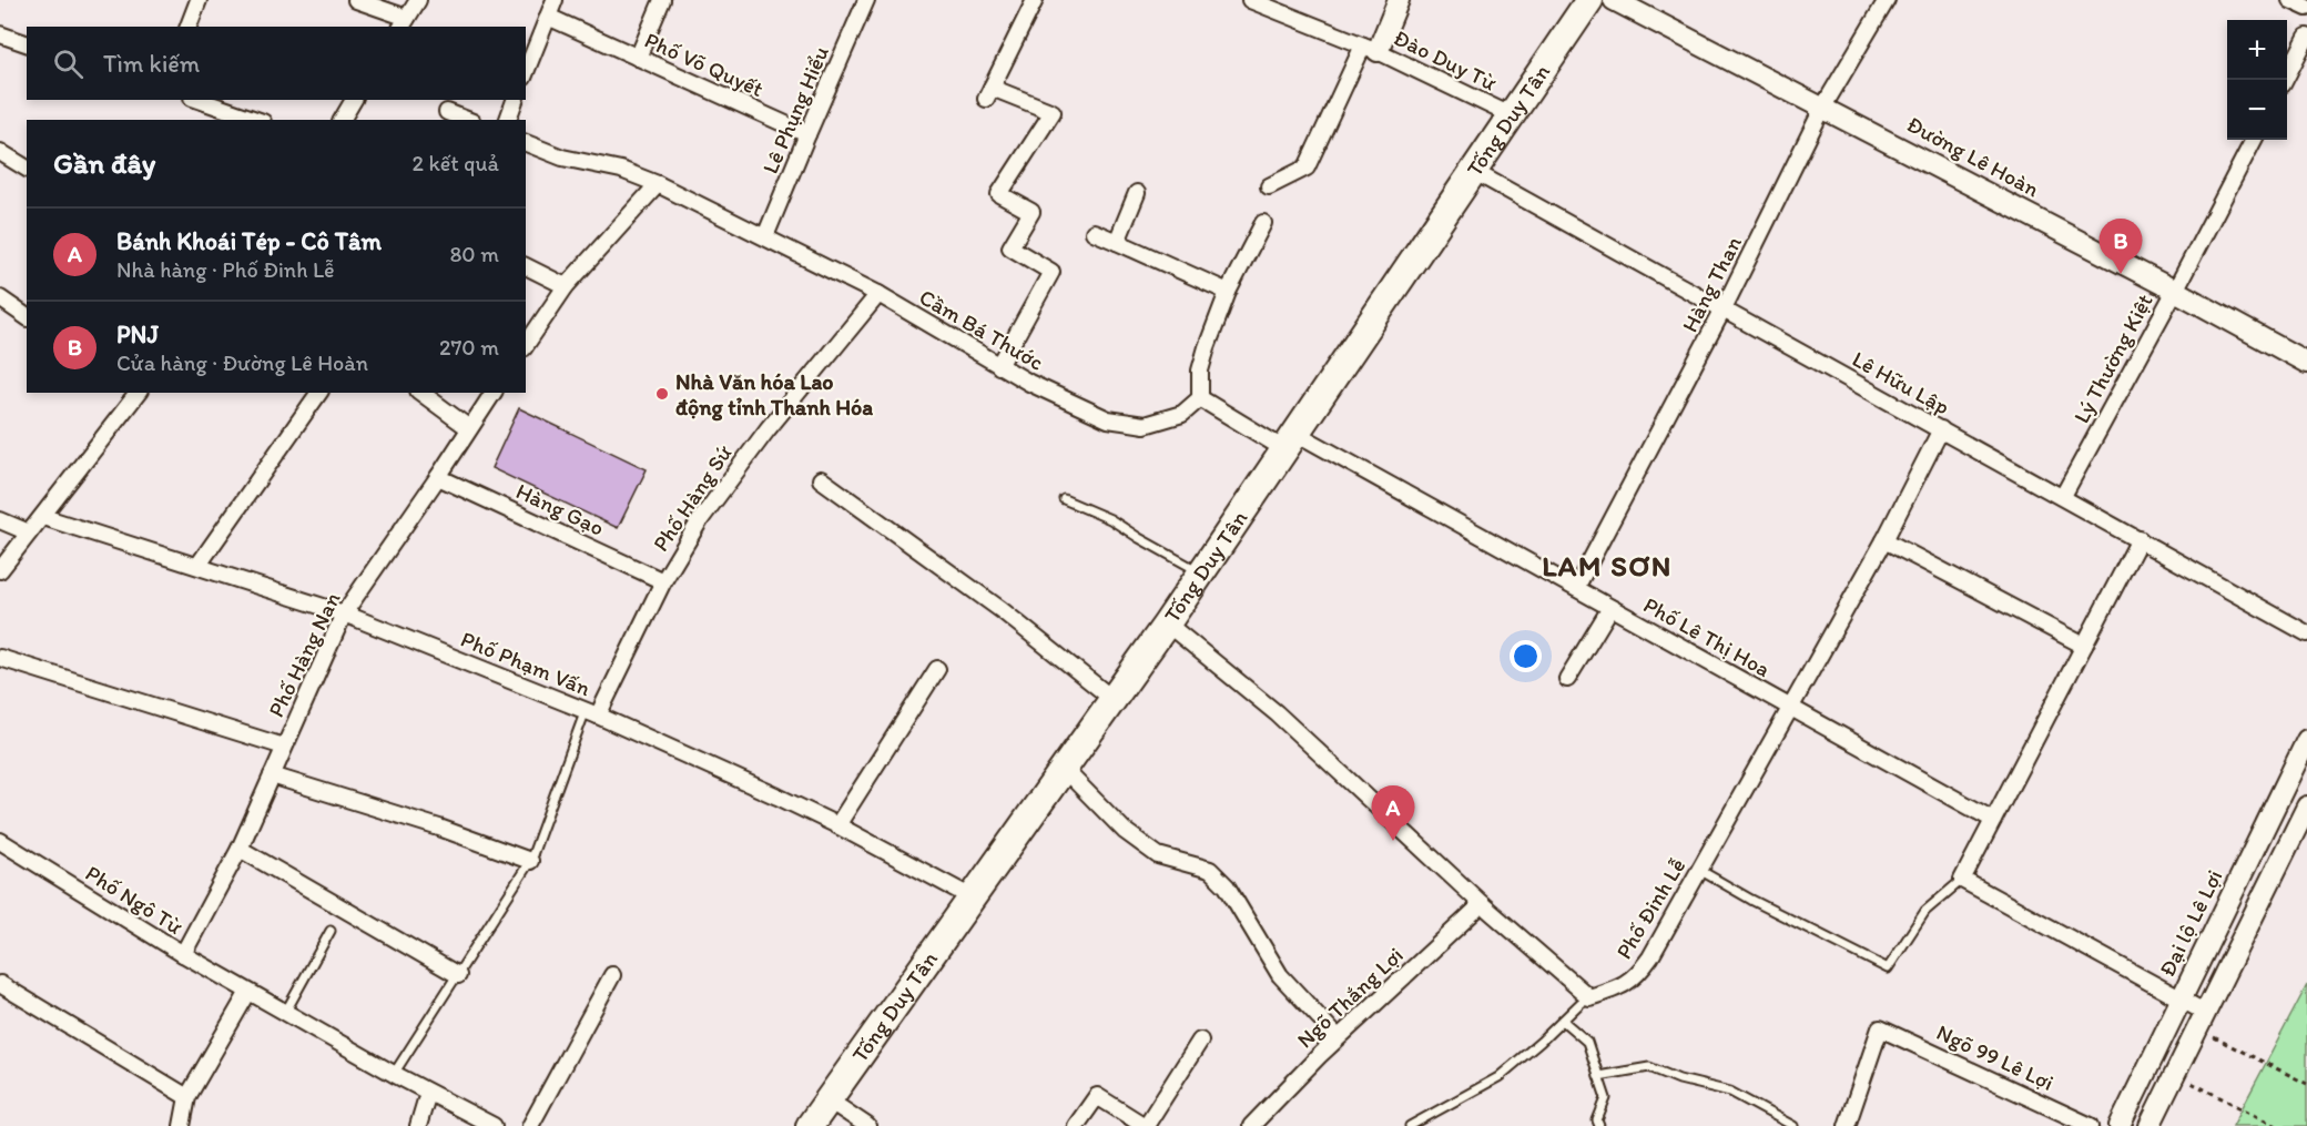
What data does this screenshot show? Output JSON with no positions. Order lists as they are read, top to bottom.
{
  "streets": {
    "highway": ["Tống Duy Tân"],
    "street": [
      "Đào Duy Từ",
      "Phố Võ Quyết",
      "Lê Phụng Hiểu",
      "Đường Lê Hoàn",
      "Hàng Than",
      "Cầm Bá Thước",
      "Lý Thường Kiệt",
      "Lê Hữu Lập",
      "Phố Hàng Sứ",
      "Hàng Gạo",
      "Phố Lê Thị Hoa",
      "Phố Hàng Nan",
      "Phố Phạm Vấn",
      "Phố Ngô Từ",
      "Phố Đinh Lễ",
      "Đại lộ Lê Lợi",
      "Ngõ Thắng Lợi",
      "Ngõ 99 Lê Lợi"
    ]
  },
  "crossings": [
    ["Đào Duy Từ", "Tống Duy Tân"],
    ["Phố Võ Quyết", "Lê Phụng Hiểu"],
    ["Lê Phụng Hiểu", "Cầm Bá Thước"],
    ["Tống Duy Tân", "Lê Hữu Lập"],
    ["Tống Duy Tân", "Phố Lê Thị Hoa"],
    ["Tống Duy Tân", "Phố Phạm Vấn"],
    ["Đường Lê Hoàn", "Hàng Than"],
    ["Đường Lê Hoàn", "Lý Thường Kiệt"],
    ["Hàng Than", "Lê Hữu Lập"],
    ["Hàng Than", "Phố Lê Thị Hoa"],
    ["Cầm Bá Thước", "Phố Hàng Sứ"],
    ["Lý Thường Kiệt", "Lê Hữu Lập"],
    ["Lê Hữu Lập", "Phố Đinh Lễ"],
    ["Phố Hàng Sứ", "Hàng Gạo"],
    ["Phố Hàng Sứ", "Phố Phạm Vấn"],
    ["Hàng Gạo", "Phố Hàng Nan"],
    ["Phố Lê Thị Hoa", "Phố Đinh Lễ"],
    ["Phố Hàng Nan", "Phố Phạm Vấn"],
    ["Phố Hàng Nan", "Phố Ngô Từ"]
  ],
  "districts": ["LAM SƠN"],
  "places": ["Nhà Văn hóa Lao động tỉnh Thanh Hóa"],
  "page": {
    "map_buttons": ["+", "−"],
    "search": "Tìm kiếm",
    "heading": ["Gần đây", "2 kết quả"],
    "list": [
      {
        "mark": "A",
        "name": "Bánh Khoái Tép - Cô Tâm",
        "note": "Nhà hàng · Phố Đinh Lễ",
        "value": "80 m"
      },
      {
        "mark": "B",
        "name": "PNJ",
        "note": "Cửa hàng · Đường Lê Hoàn",
        "value": "270 m"
      }
    ],
    "pins": ["B", "A"]
  }
}
